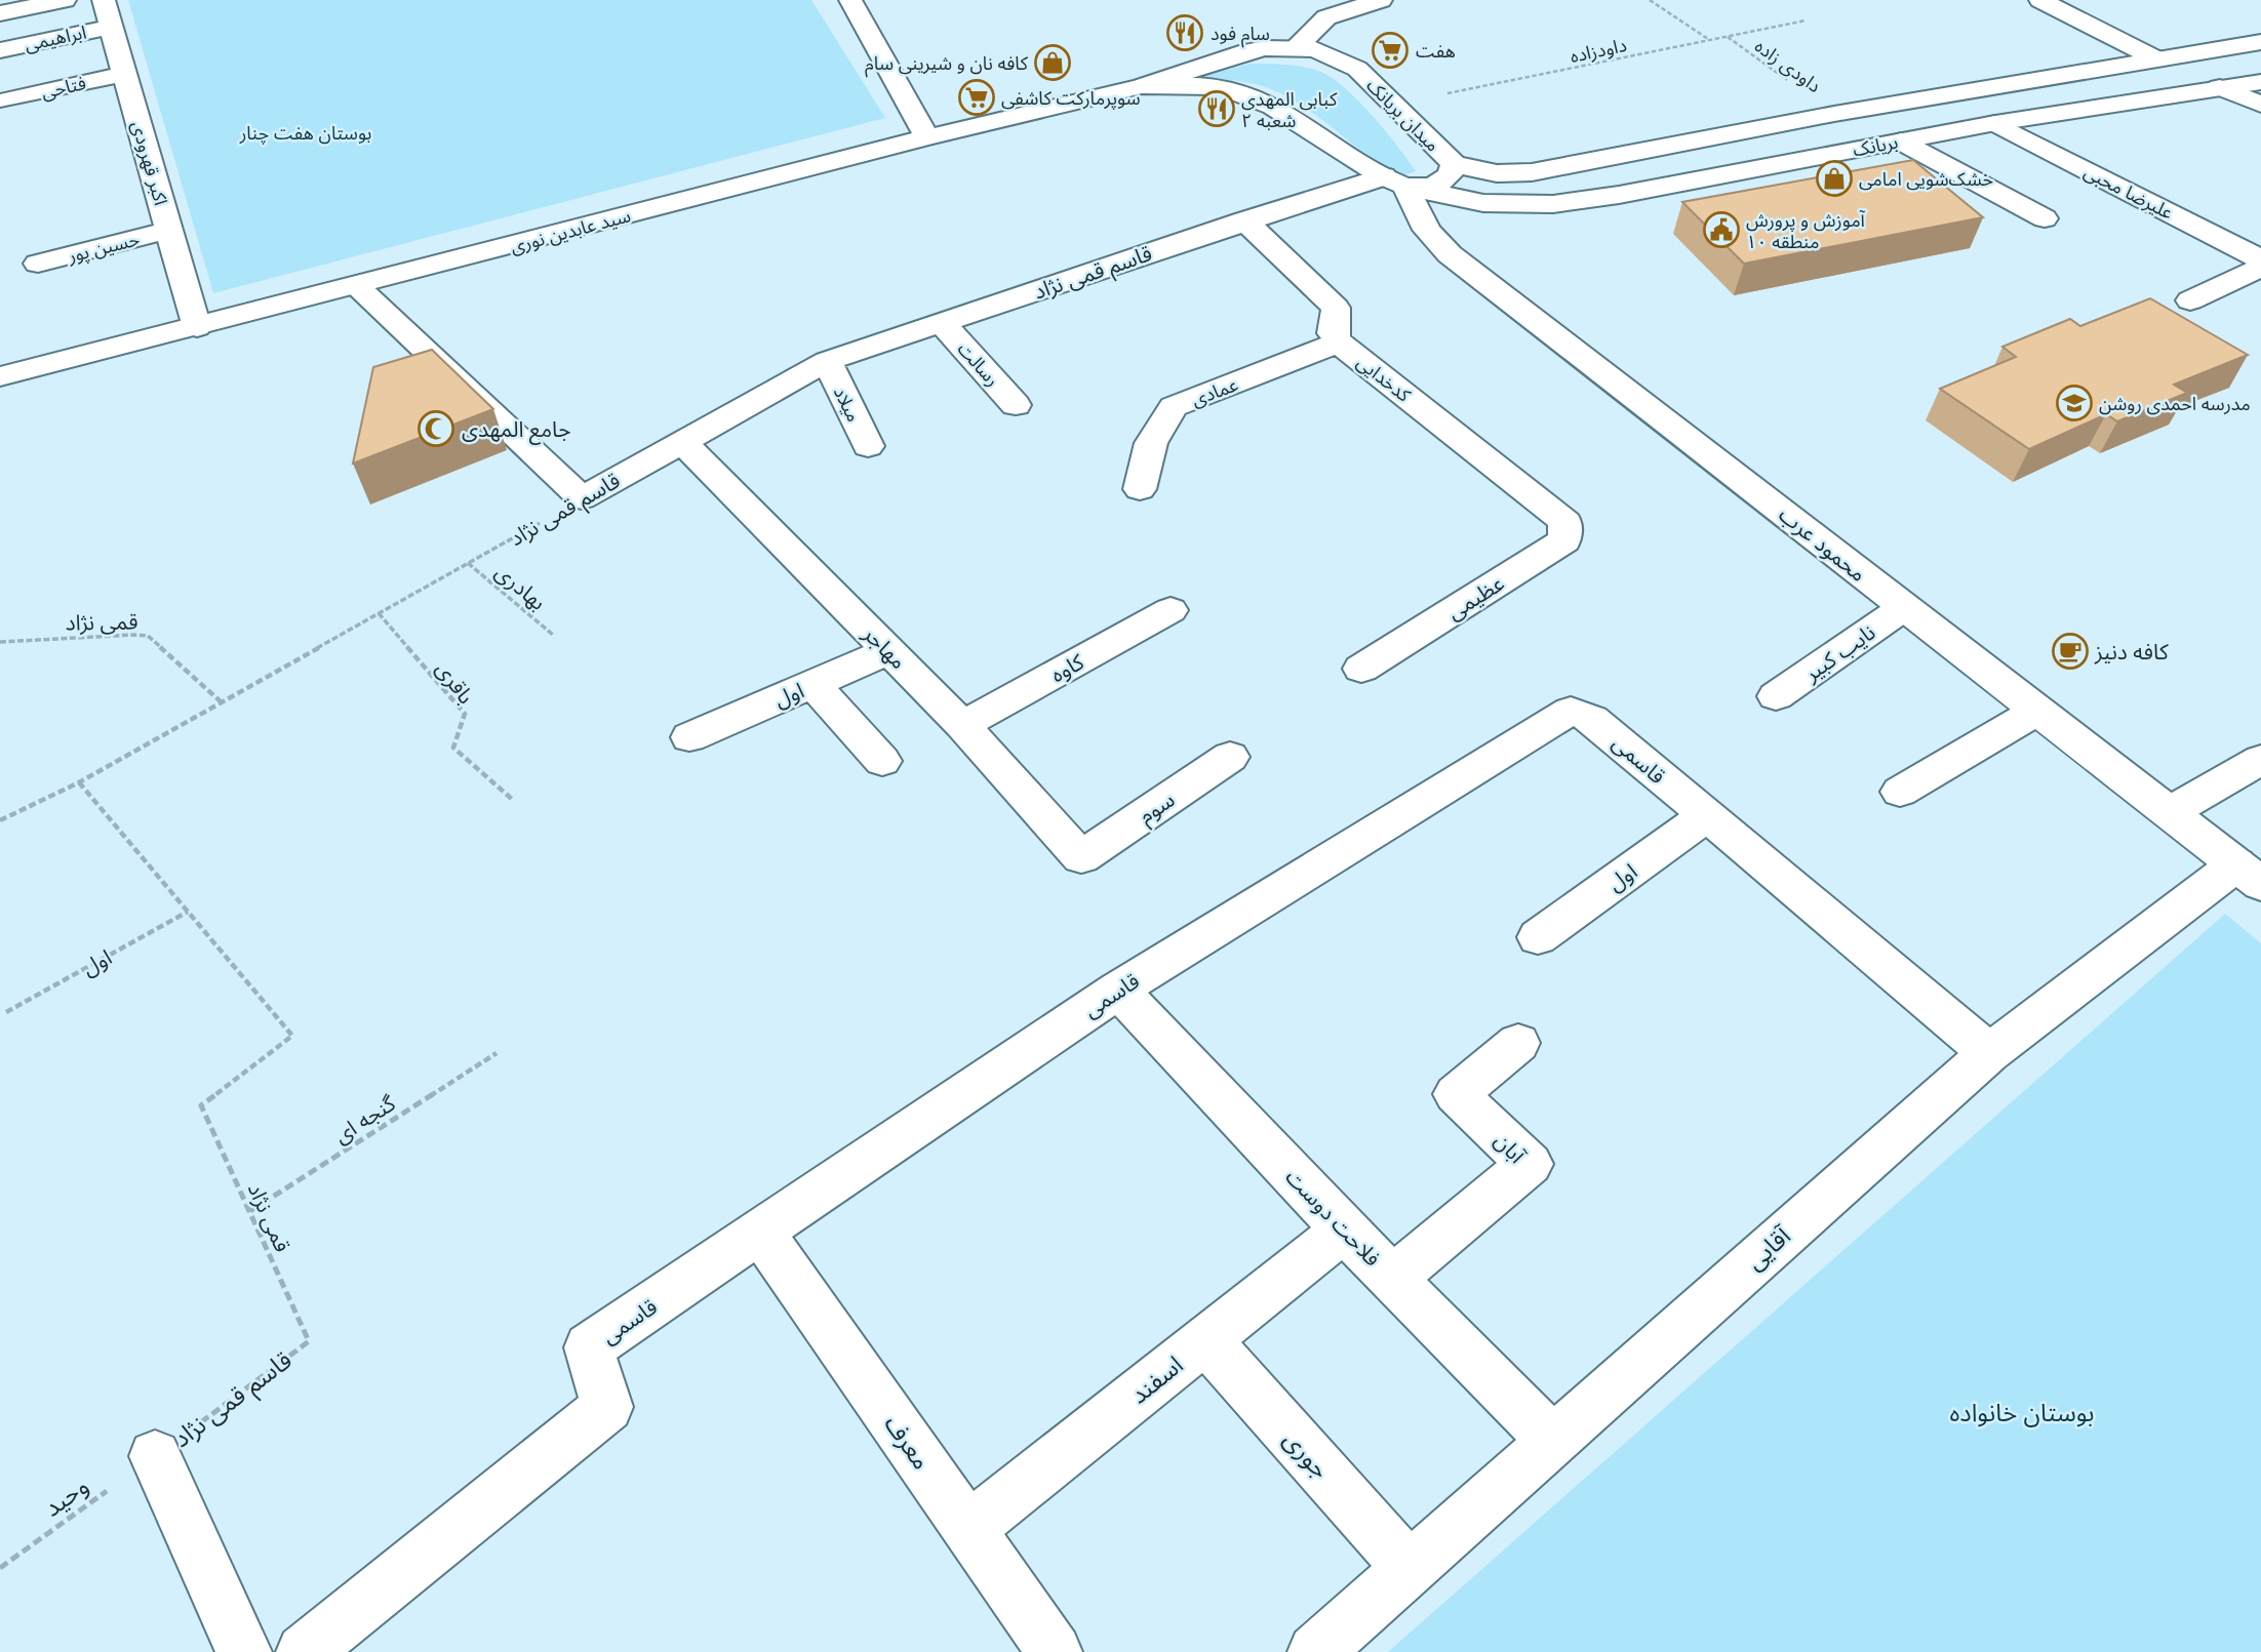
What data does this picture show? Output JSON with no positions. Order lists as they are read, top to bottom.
{
  "streets": {
    "street": [
      "ابراهیمی",
      "فتاحی",
      "میدان بریانک",
      "بریانک",
      "اکبر قهرودی",
      "علیرضا محبی",
      "سید عابدین نوری",
      "حسین پور",
      "قاسم قمی نژاد",
      "رسالت",
      "کدخدایی",
      "عمادی",
      "میلاد",
      "محمود عرب",
      "عظیمی",
      "مهاجر",
      "نایب کبیر",
      "کاوه",
      "اول",
      "قاسمی",
      "سوم",
      "آبان",
      "فلاحت دوست",
      "آقایی",
      "اسفند",
      "معرف",
      "جوری"
    ],
    "path": [
      "داودزاده",
      "داودی زاده",
      "بهادری",
      "قمی نژاد",
      "باقری",
      "گنجه ای",
      "وحید"
    ]
  },
  "crossings": [
    ["ابراهیمی", "اکبر قهرودی"],
    ["داودزاده", "داودی زاده"],
    ["داودزاده", "میدان بریانک"],
    ["داودی زاده", "بریانک"],
    ["فتاحی", "اکبر قهرودی"],
    ["میدان بریانک", "بریانک"],
    ["میدان بریانک", "سید عابدین نوری"],
    ["میدان بریانک", "قاسم قمی نژاد"],
    ["میدان بریانک", "محمود عرب"],
    ["بریانک", "علیرضا محبی"],
    ["بریانک", "قاسم قمی نژاد"],
    ["بریانک", "محمود عرب"],
    ["اکبر قهرودی", "سید عابدین نوری"],
    ["اکبر قهرودی", "حسین پور"],
    ["قاسم قمی نژاد", "رسالت"],
    ["قاسم قمی نژاد", "کدخدایی"],
    ["قاسم قمی نژاد", "میلاد"],
    ["قاسم قمی نژاد", "محمود عرب"],
    ["قاسم قمی نژاد", "بهادری"],
    ["قاسم قمی نژاد", "قمی نژاد"],
    ["قاسم قمی نژاد", "مهاجر"],
    ["قاسم قمی نژاد", "باقری"],
    ["قاسم قمی نژاد", "وحید"],
    ["کدخدایی", "عمادی"],
    ["کدخدایی", "عظیمی"],
    ["محمود عرب", "نایب کبیر"],
    ["محمود عرب", "آقایی"],
    ["قمی نژاد", "اول"],
    ["قمی نژاد", "گنجه ای"],
    ["مهاجر", "کاوه"],
    ["مهاجر", "اول"],
    ["مهاجر", "سوم"],
    ["اول", "قاسمی"],
    ["قاسمی", "فلاحت دوست"],
    ["قاسمی", "آقایی"],
    ["قاسمی", "معرف"],
    ["آبان", "فلاحت دوست"],
    ["فلاحت دوست", "آقایی"],
    ["فلاحت دوست", "اسفند"],
    ["آقایی", "جوری"],
    ["اسفند", "معرف"],
    ["اسفند", "جوری"]
  ],
  "parks": ["بوستان هفت چنار", "بوستان خانواده"],
  "places": {
    "restaurant": ["سام فود", "کبابی المهدی شعبه ۲"],
    "supermarket": ["هفت", "سوپرمارکت کاشفی"],
    "shop": ["کافه نان و شیرینی سام", "خشک‌شویی امامی"],
    "public building": ["آموزش و پرورش منطقه ۱۰"],
    "school or university": ["مدرسه احمدی روشن"],
    "mosque": ["جامع المهدی"],
    "cafe": ["کافه دنیز"]
  }
}
